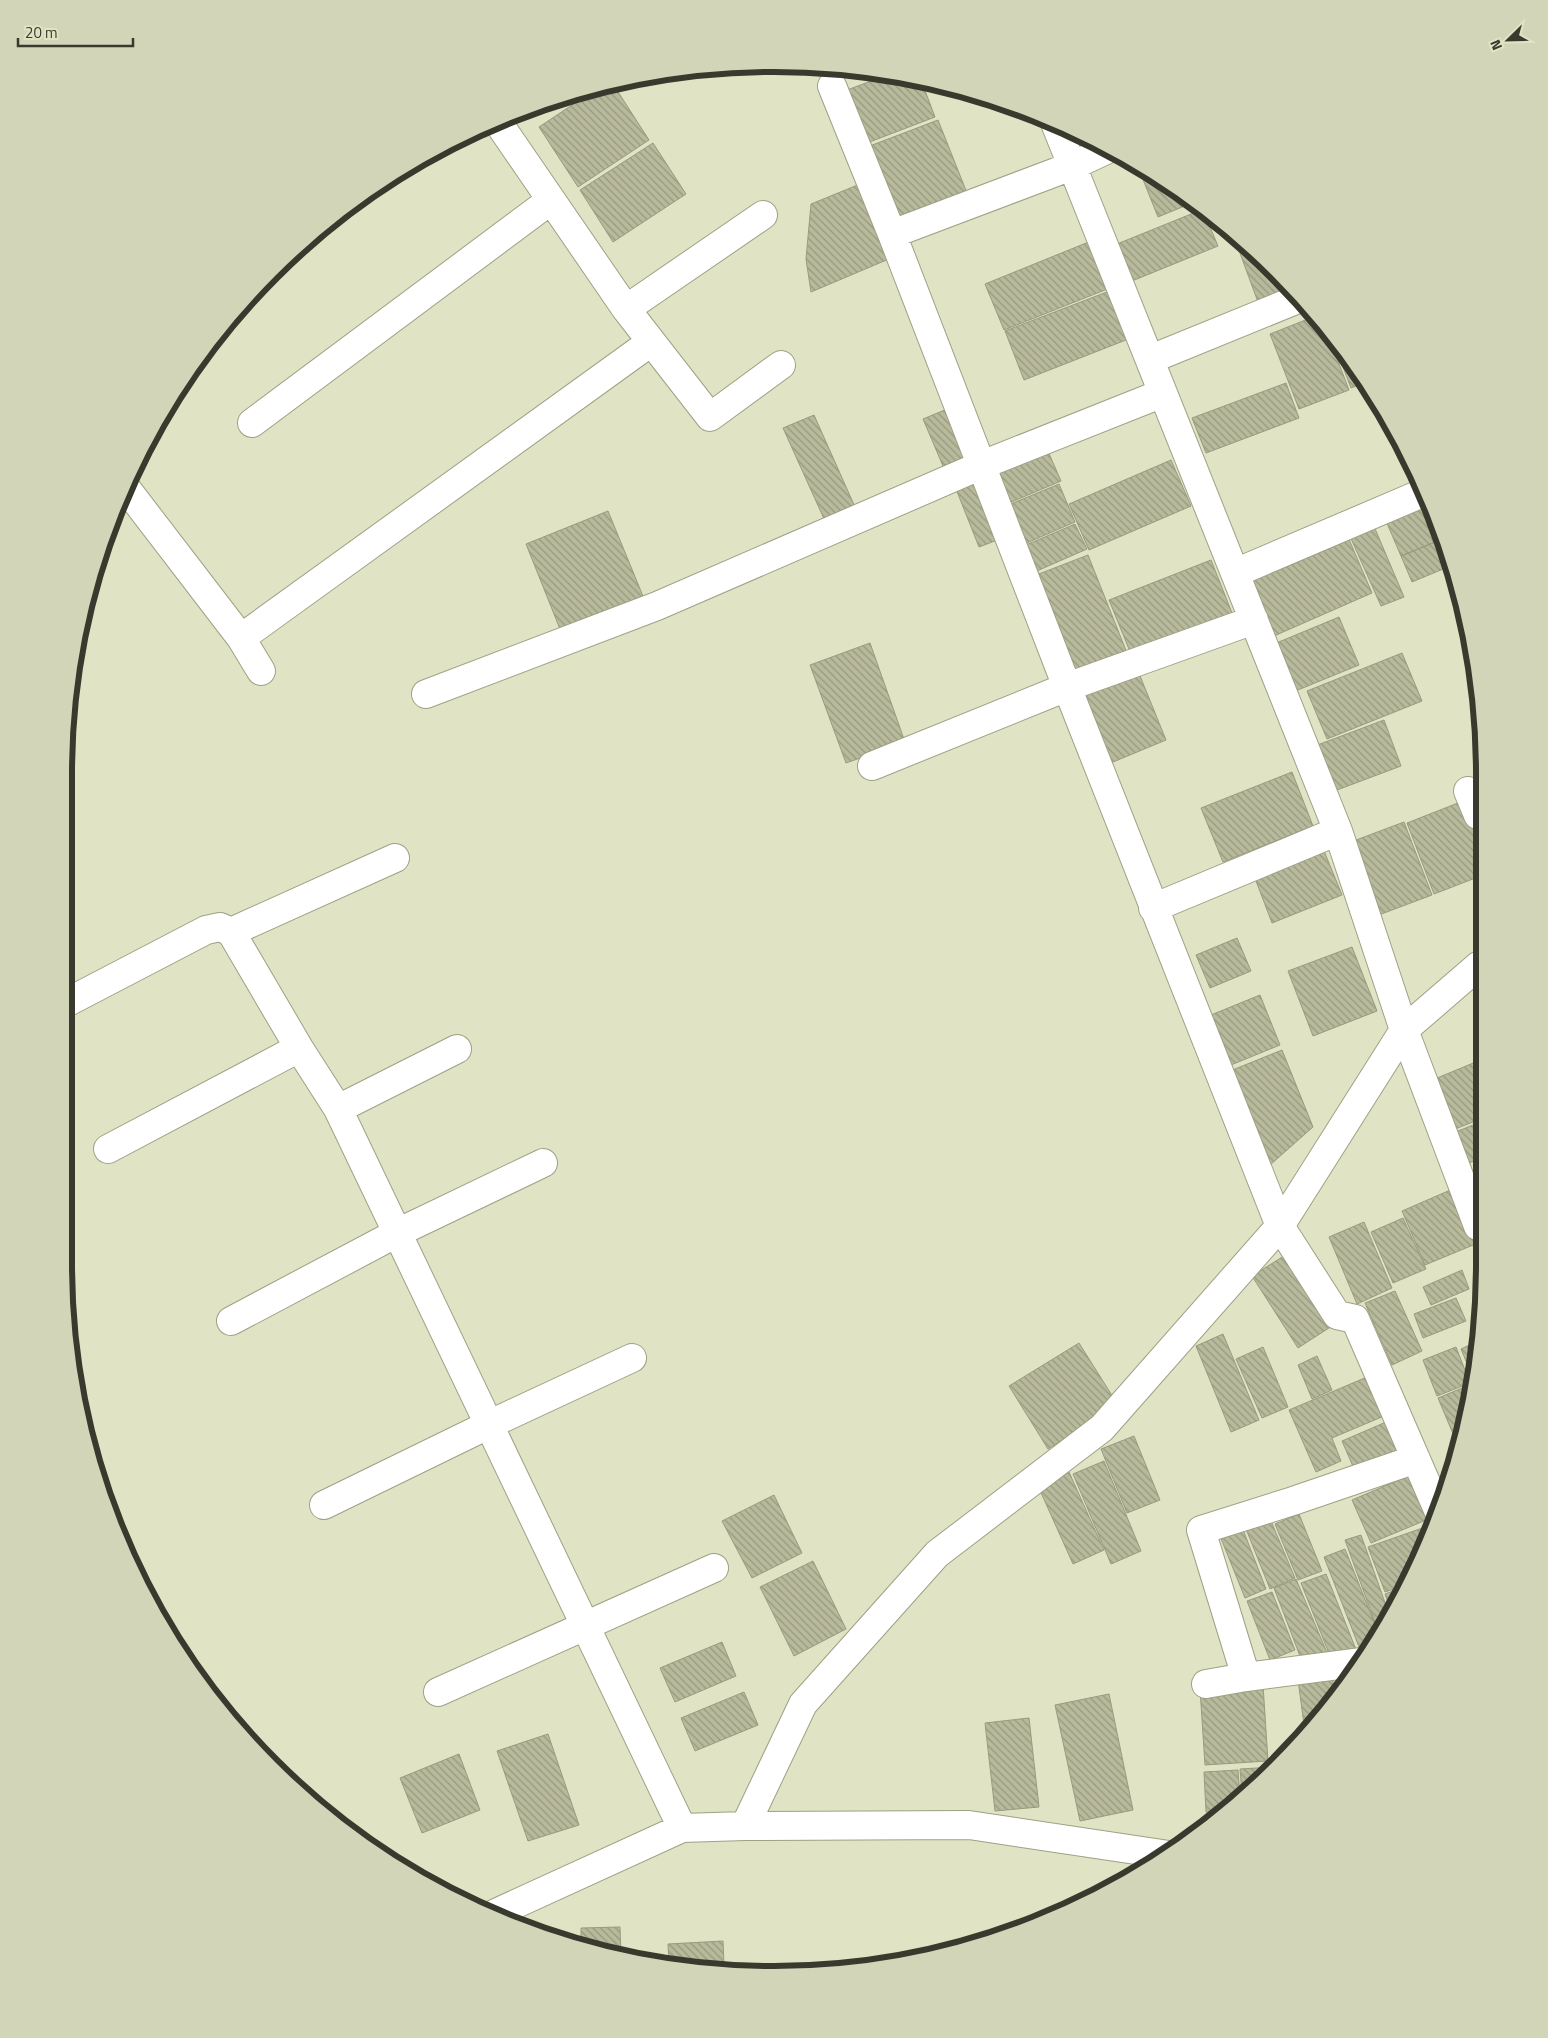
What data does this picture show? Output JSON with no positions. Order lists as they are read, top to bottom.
{
  "scale_bar": "20 m",
  "north": "bottom left"
}
